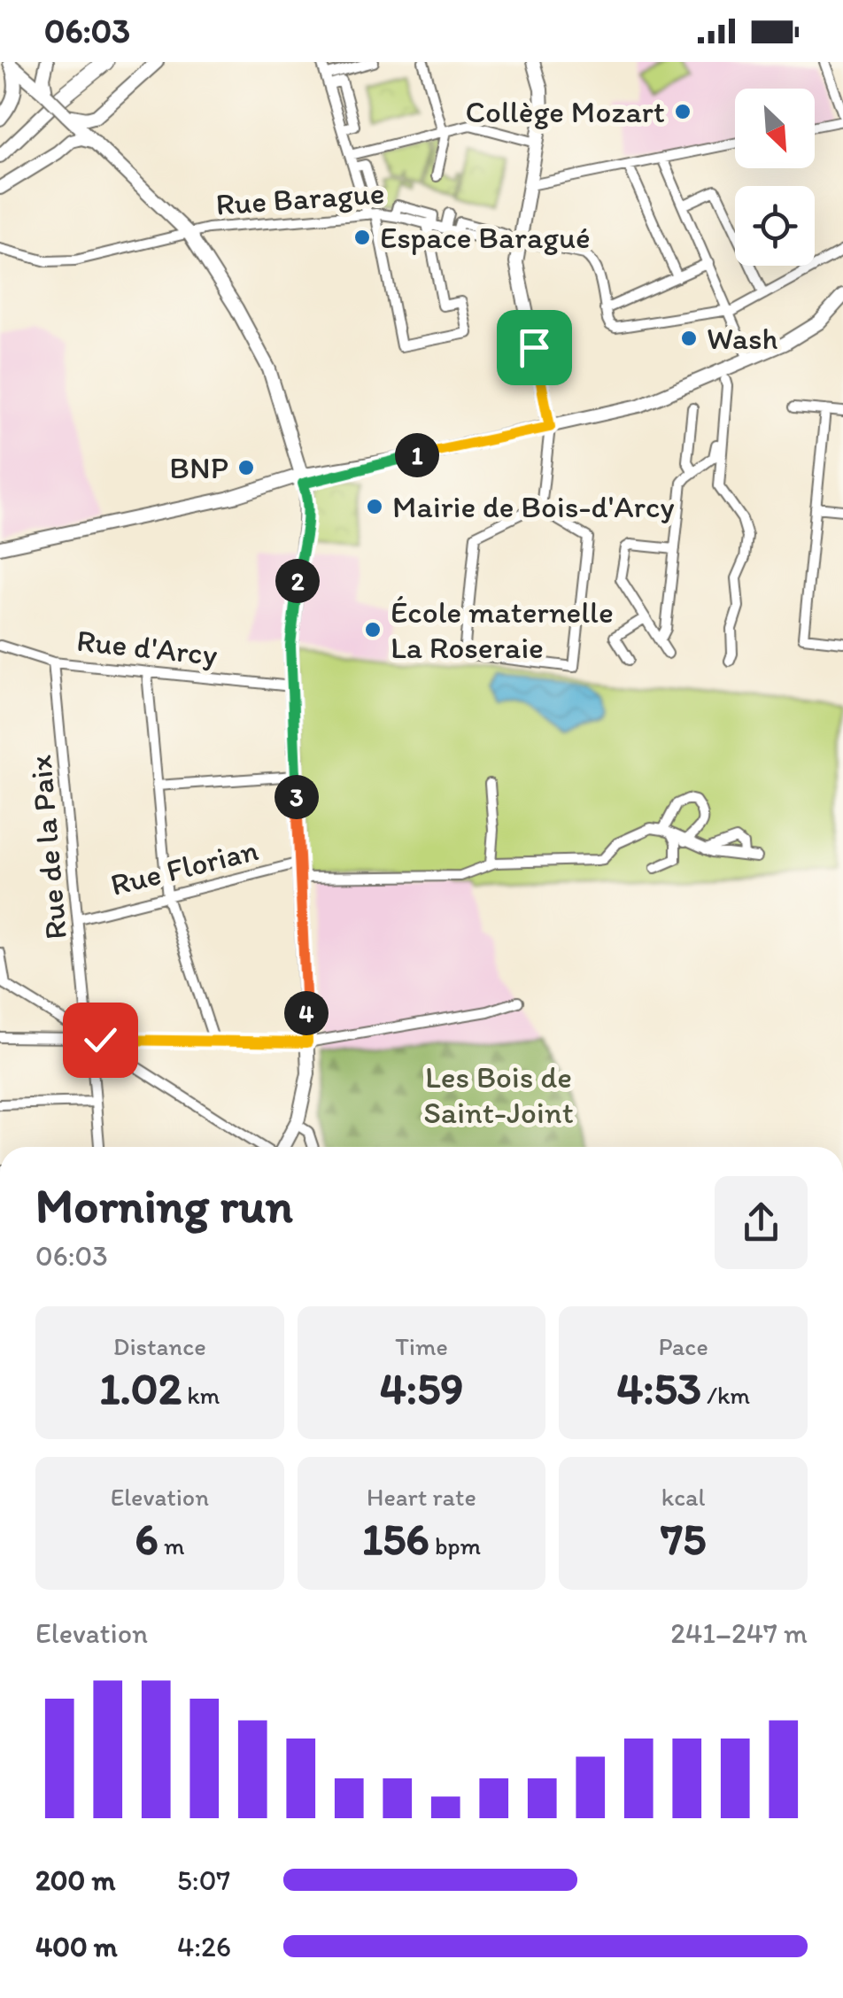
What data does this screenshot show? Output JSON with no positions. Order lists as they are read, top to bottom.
{
  "streets": {
    "street": [
      "Rue Barague",
      "Rue d'Arcy",
      "Rue de la Paix",
      "Rue Florian"
    ]
  },
  "crossings": [
    ["Rue d'Arcy", "Rue de la Paix"],
    ["Rue de la Paix", "Rue Florian"]
  ],
  "parks": ["Les Bois de Saint-Joint"],
  "places": [
    "Collège Mozart",
    "Espace Baragué",
    "Wash",
    "BNP",
    "Mairie de Bois-d'Arcy",
    "École maternelle La Roseraie"
  ],
  "north": "bottom right",
  "page": {
    "status": "06:03",
    "pins": [
      "1",
      "2",
      "3",
      "4"
    ],
    "heading": ["Morning run", "06:03"],
    "stats": [
      ["Distance", "1.02 km"],
      ["Time", "4:59"],
      ["Pace", "4:53 /km"],
      ["Elevation", "6 m"],
      ["Heart rate", "156 bpm"],
      ["kcal", "75"]
    ],
    "chart": ["Elevation", "241–247 m"],
    "list": [
      {
        "name": "200 m",
        "note": "5:07"
      },
      {
        "name": "400 m",
        "note": "4:26"
      }
    ]
  }
}
